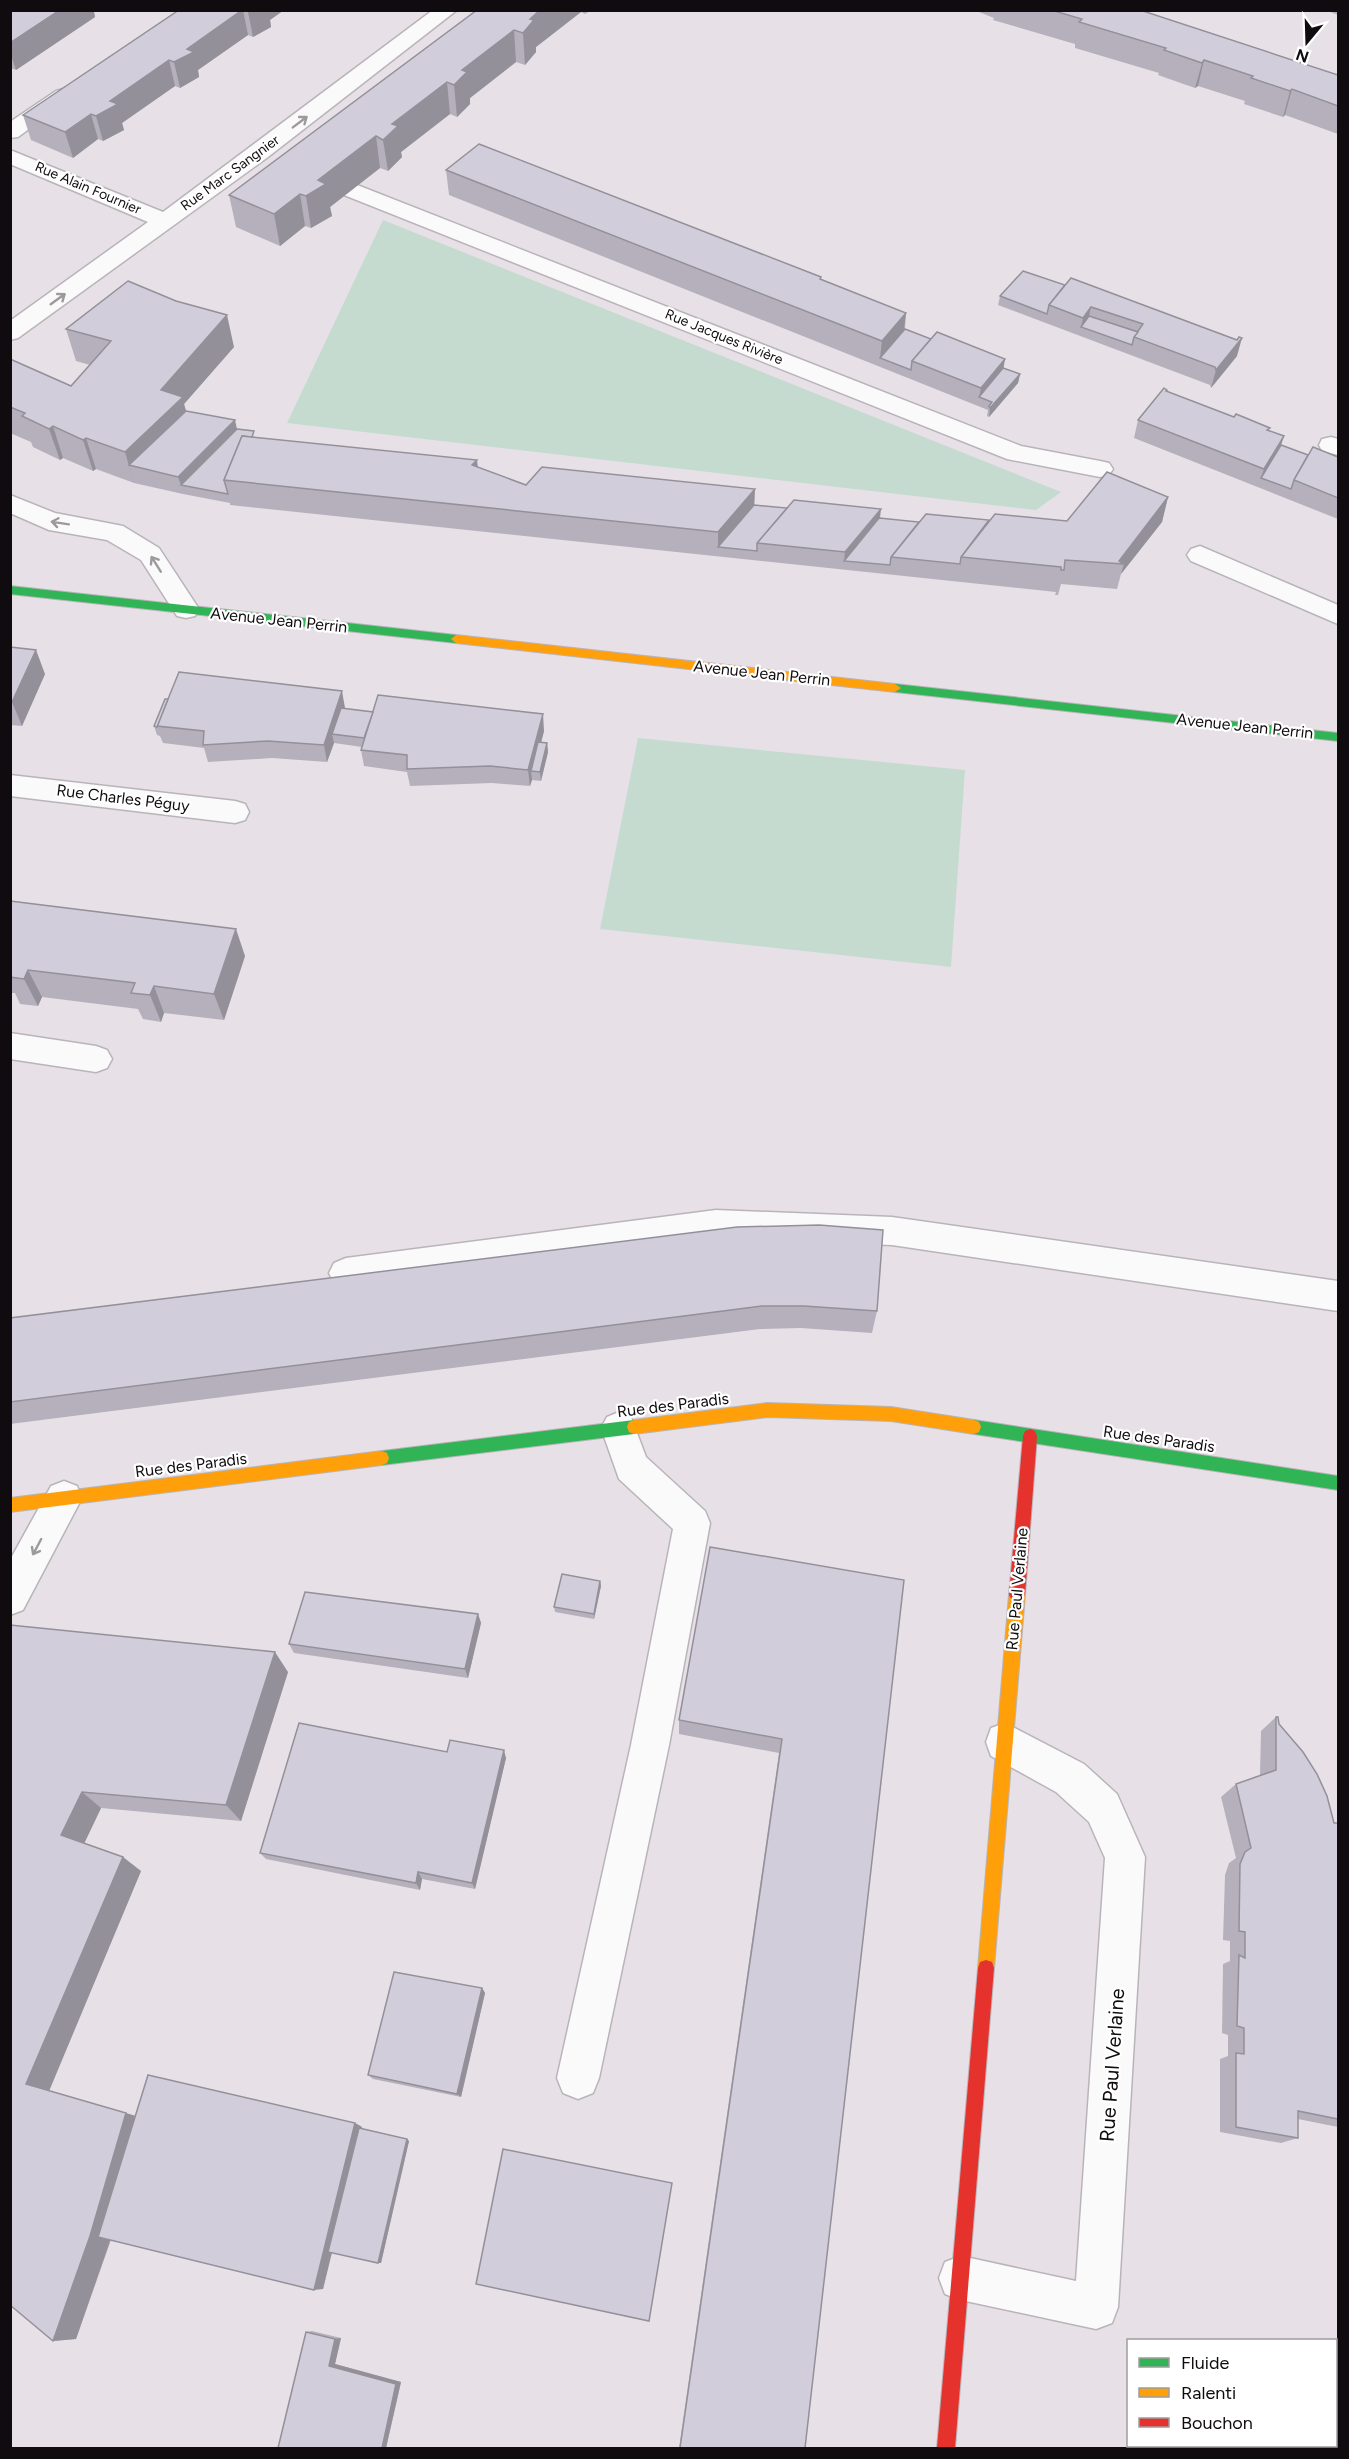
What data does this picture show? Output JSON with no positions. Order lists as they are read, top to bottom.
{
  "streets": {
    "street": [
      "Rue Marc Sangnier",
      "Rue Alain Fournier",
      "Rue Jacques Rivière",
      "Avenue Jean Perrin",
      "Rue Charles Péguy",
      "Rue des Paradis",
      "Rue Paul Verlaine"
    ]
  },
  "crossings": [
    ["Rue Marc Sangnier", "Rue Alain Fournier"],
    ["Rue des Paradis", "Rue Paul Verlaine"]
  ],
  "one_way": ["Rue Marc Sangnier"],
  "legend": ["Fluide", "Ralenti", "Bouchon"],
  "north": "bottom"
}
